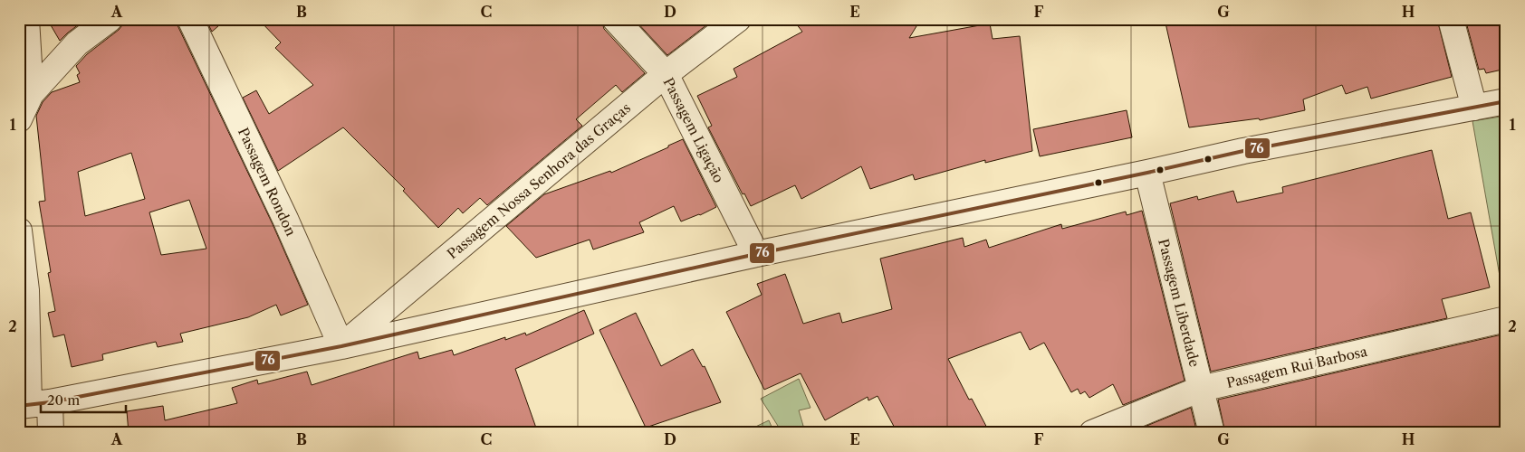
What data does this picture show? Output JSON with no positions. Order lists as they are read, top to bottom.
{
  "streets": {
    "street": [
      "Passagem Ligação",
      "Passagem Nossa Senhora das Graças",
      "Passagem Rondon",
      "Passagem Liberdade",
      "Passagem Rui Barbosa"
    ]
  },
  "crossings": [
    ["Passagem Ligação", "Passagem Nossa Senhora das Graças"],
    ["Passagem Nossa Senhora das Graças", "Passagem Rondon"],
    ["Passagem Liberdade", "Passagem Rui Barbosa"]
  ],
  "lines": ["transit line 76"],
  "scale_bar": "20 m",
  "grid": {
    "columns": [
      "A",
      "B",
      "C",
      "D",
      "E",
      "F",
      "G",
      "H"
    ],
    "rows": ["1", "2"]
  }
}
